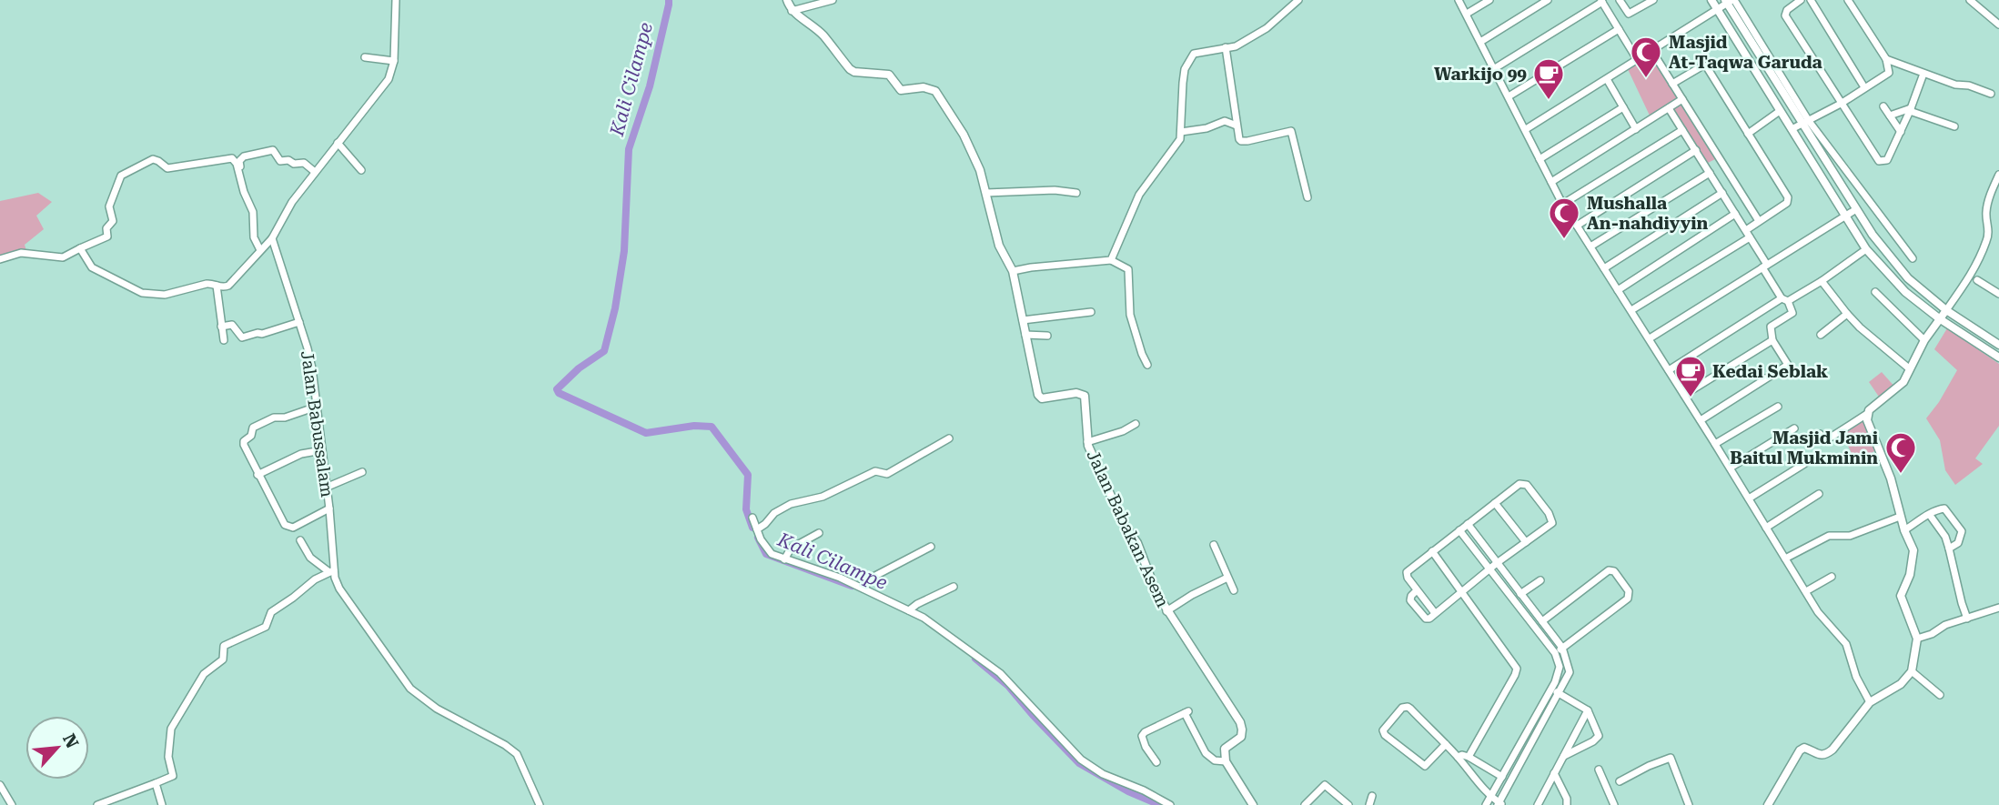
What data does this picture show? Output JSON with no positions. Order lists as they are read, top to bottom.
{
  "streets": {
    "street": ["Jalan Babussalam", "Jalan Babakan Asem"]
  },
  "water": ["Kali Cilampe"],
  "places": {
    "mosque": ["Masjid At-Taqwa Garuda", "Mushalla An-nahdiyyin", "Masjid Jami Baitul Mukminin"],
    "cafe": ["Warkijo 99", "Kedai Seblak"]
  },
  "north": "top right"
}
